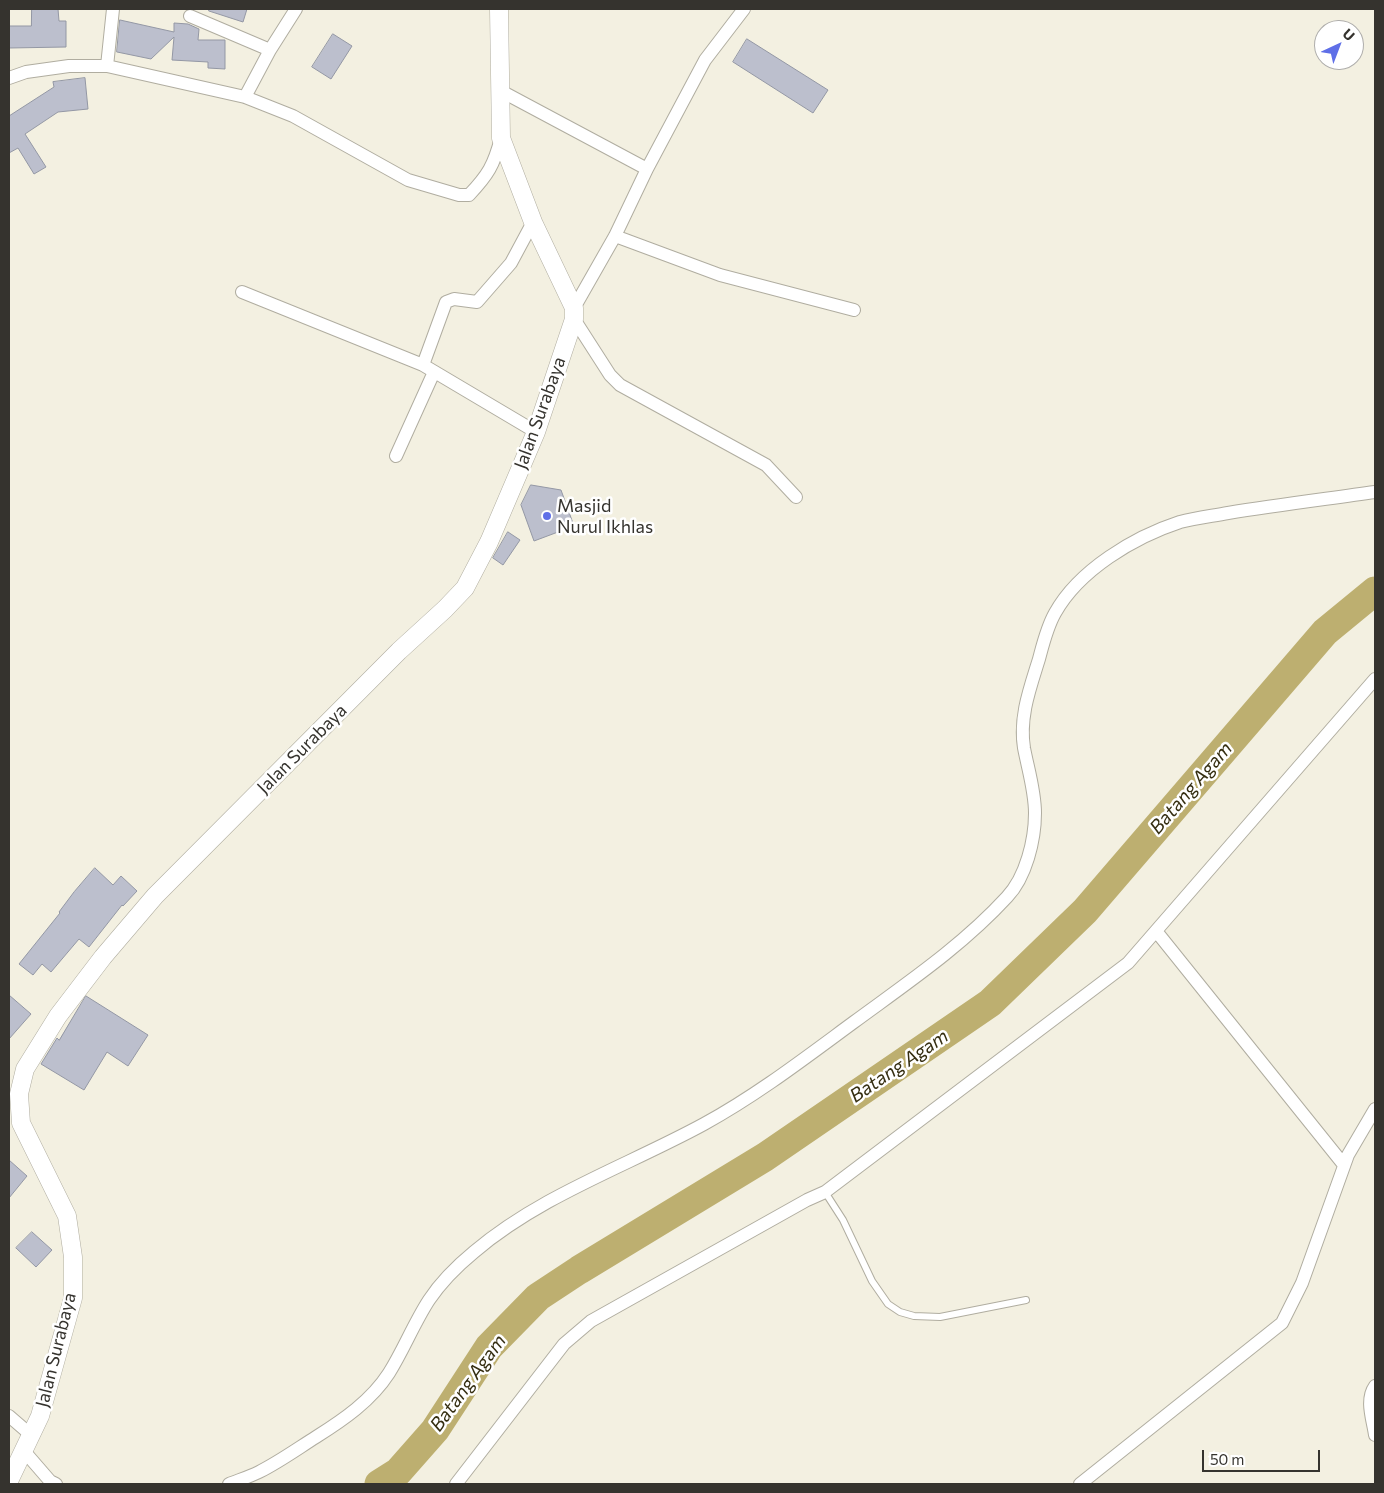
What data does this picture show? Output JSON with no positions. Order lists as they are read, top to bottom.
{
  "streets": {
    "street": ["Jalan Surabaya"]
  },
  "water": ["Batang Agam"],
  "places": ["Masjid Nurul Ikhlas"],
  "scale_bar": "50 m",
  "north": "top right"
}
